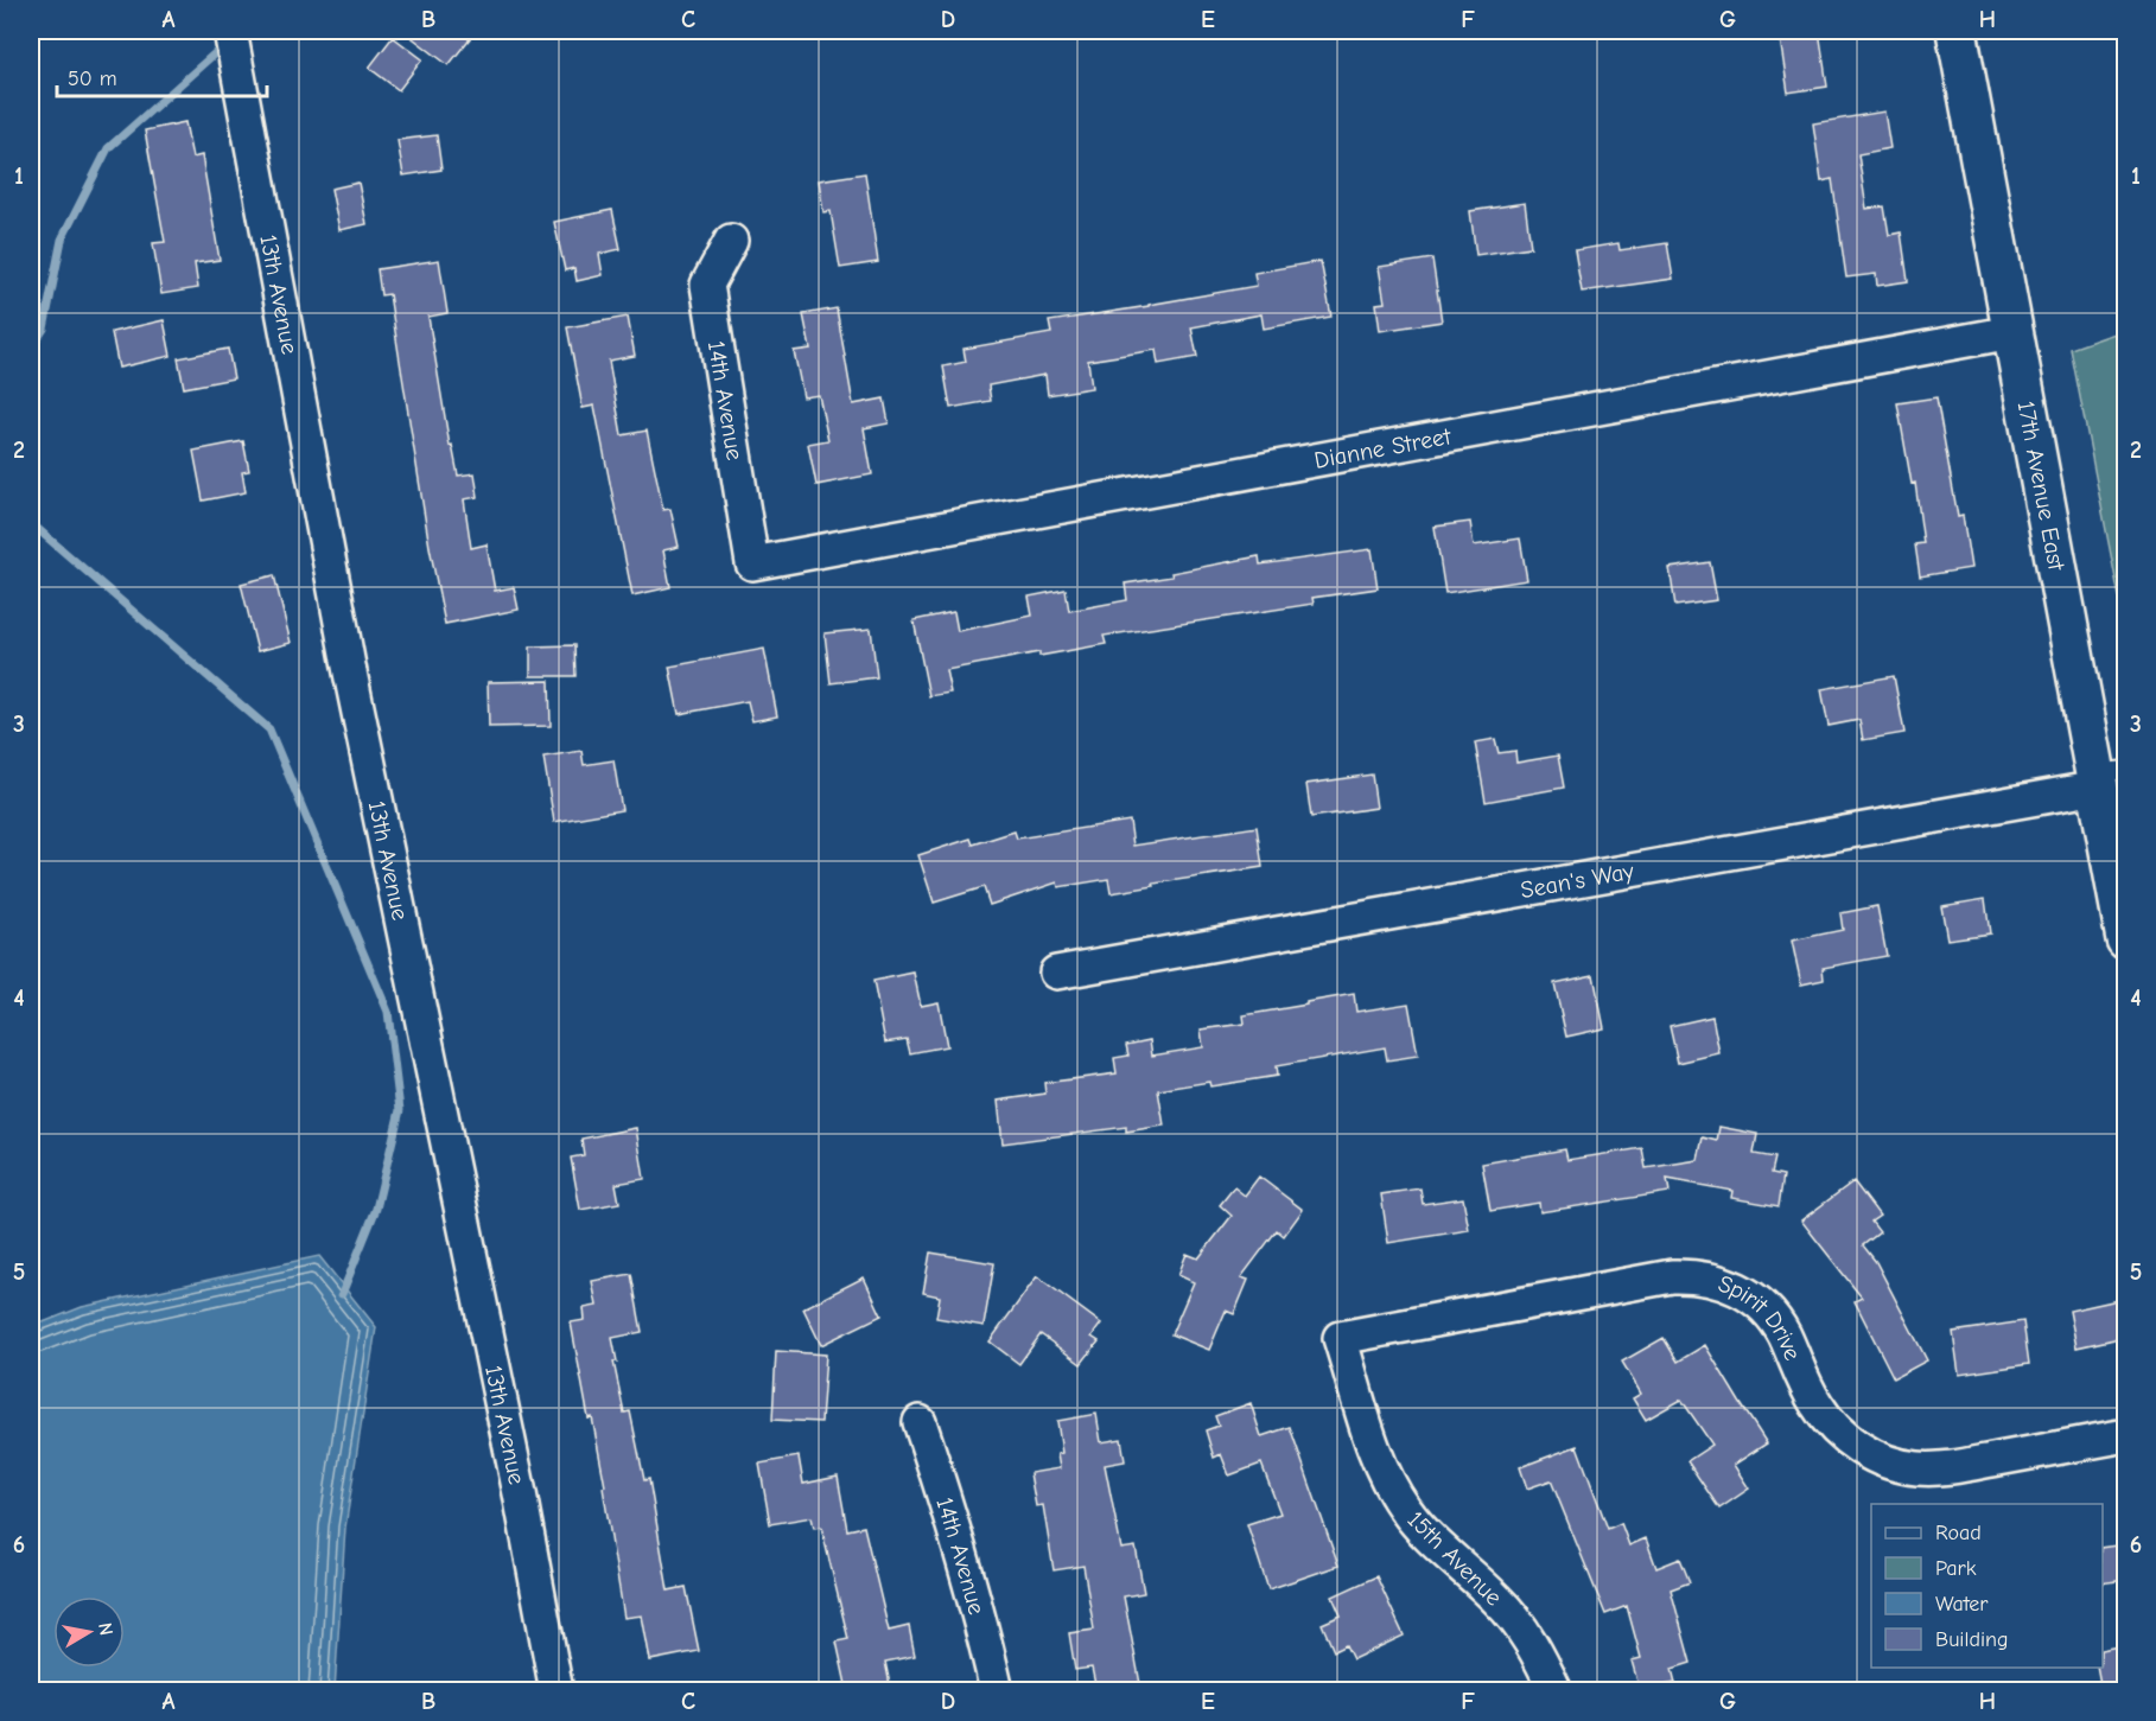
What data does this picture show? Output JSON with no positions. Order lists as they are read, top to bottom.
{
  "streets": {
    "street": [
      "13th Avenue",
      "14th Avenue",
      "Dianne Street",
      "17th Avenue East",
      "Sean's Way",
      "Spirit Drive",
      "15th Avenue"
    ]
  },
  "crossings": [
    ["14th Avenue", "Dianne Street"],
    ["Dianne Street", "17th Avenue East"],
    ["17th Avenue East", "Sean's Way"],
    ["Spirit Drive", "15th Avenue"]
  ],
  "legend": [
    "Road",
    "Park",
    "Water",
    "Building"
  ],
  "scale_bar": "50 m",
  "north": "right",
  "grid": {
    "columns": [
      "A",
      "B",
      "C",
      "D",
      "E",
      "F",
      "G",
      "H"
    ],
    "rows": [
      "1",
      "2",
      "3",
      "4",
      "5",
      "6"
    ]
  }
}
